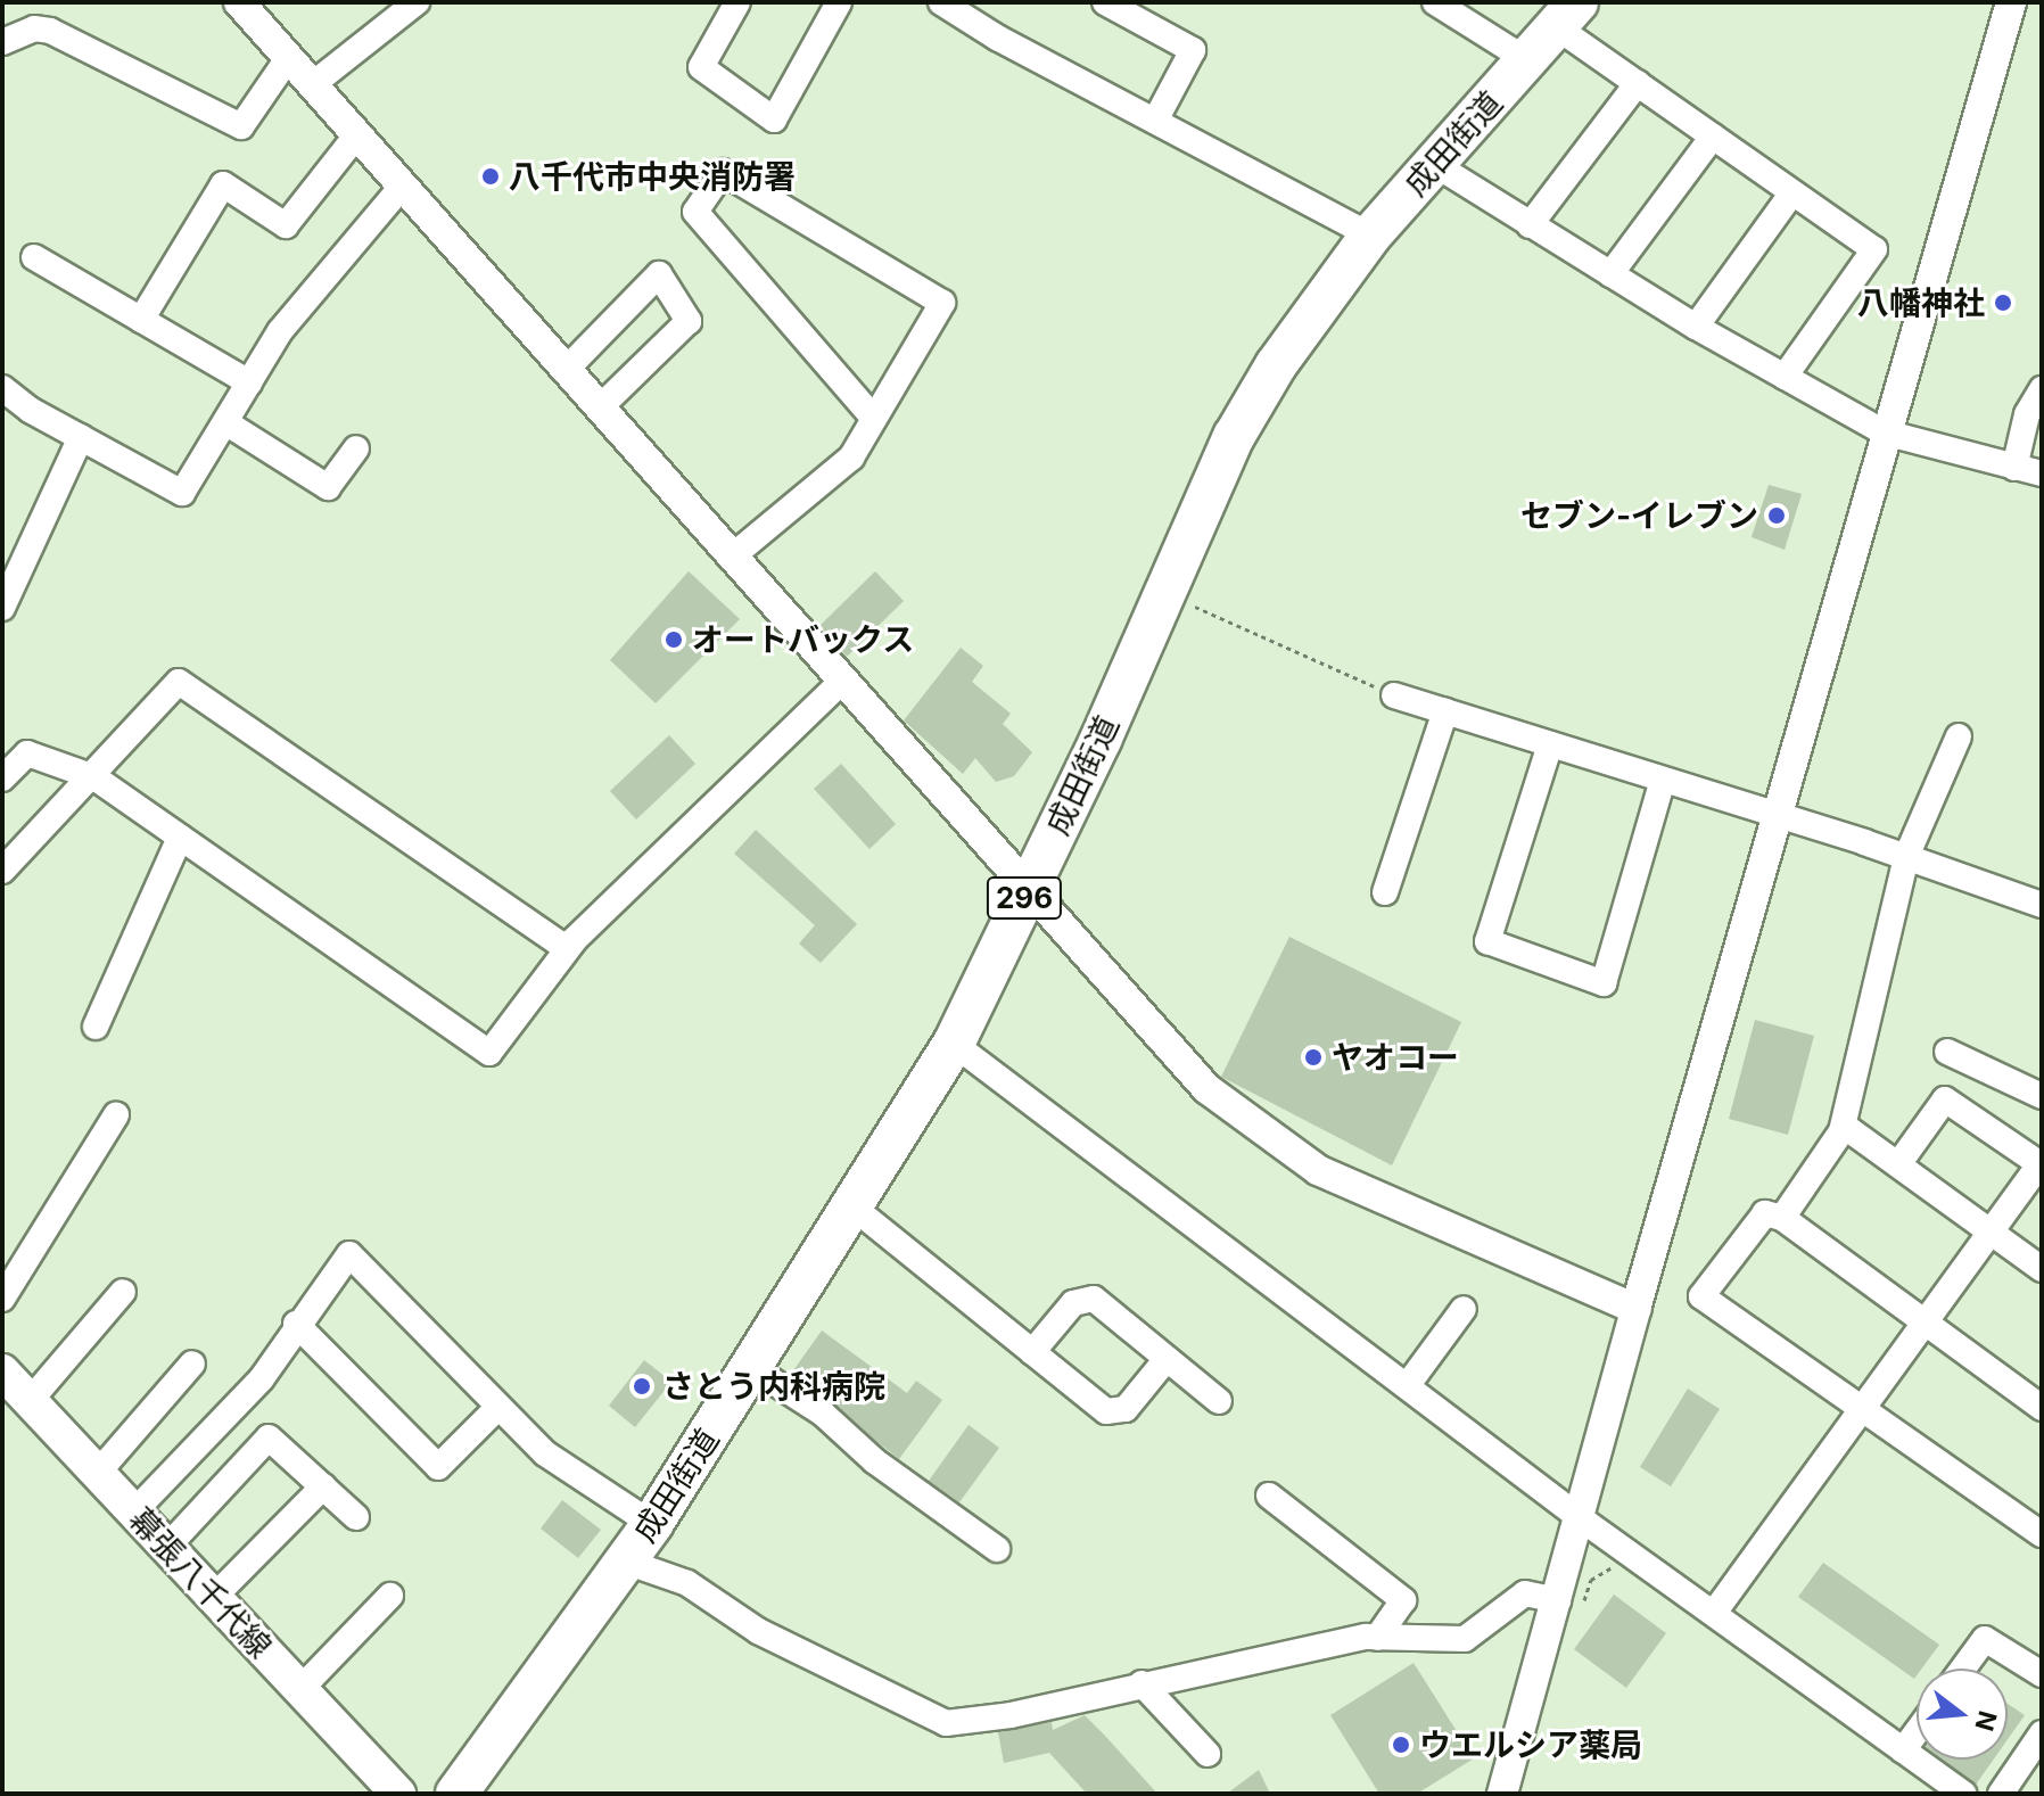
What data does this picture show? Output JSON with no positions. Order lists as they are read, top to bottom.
{
  "streets": {
    "highway": ["成田街道", "296"],
    "main road": ["幕張八千代線"]
  },
  "places": [
    "八千代市中央消防署",
    "八幡神社",
    "セブン-イレブン",
    "オートバックス",
    "ヤオコー",
    "さとう内科病院",
    "ウエルシア薬局"
  ],
  "north": "right"
}
